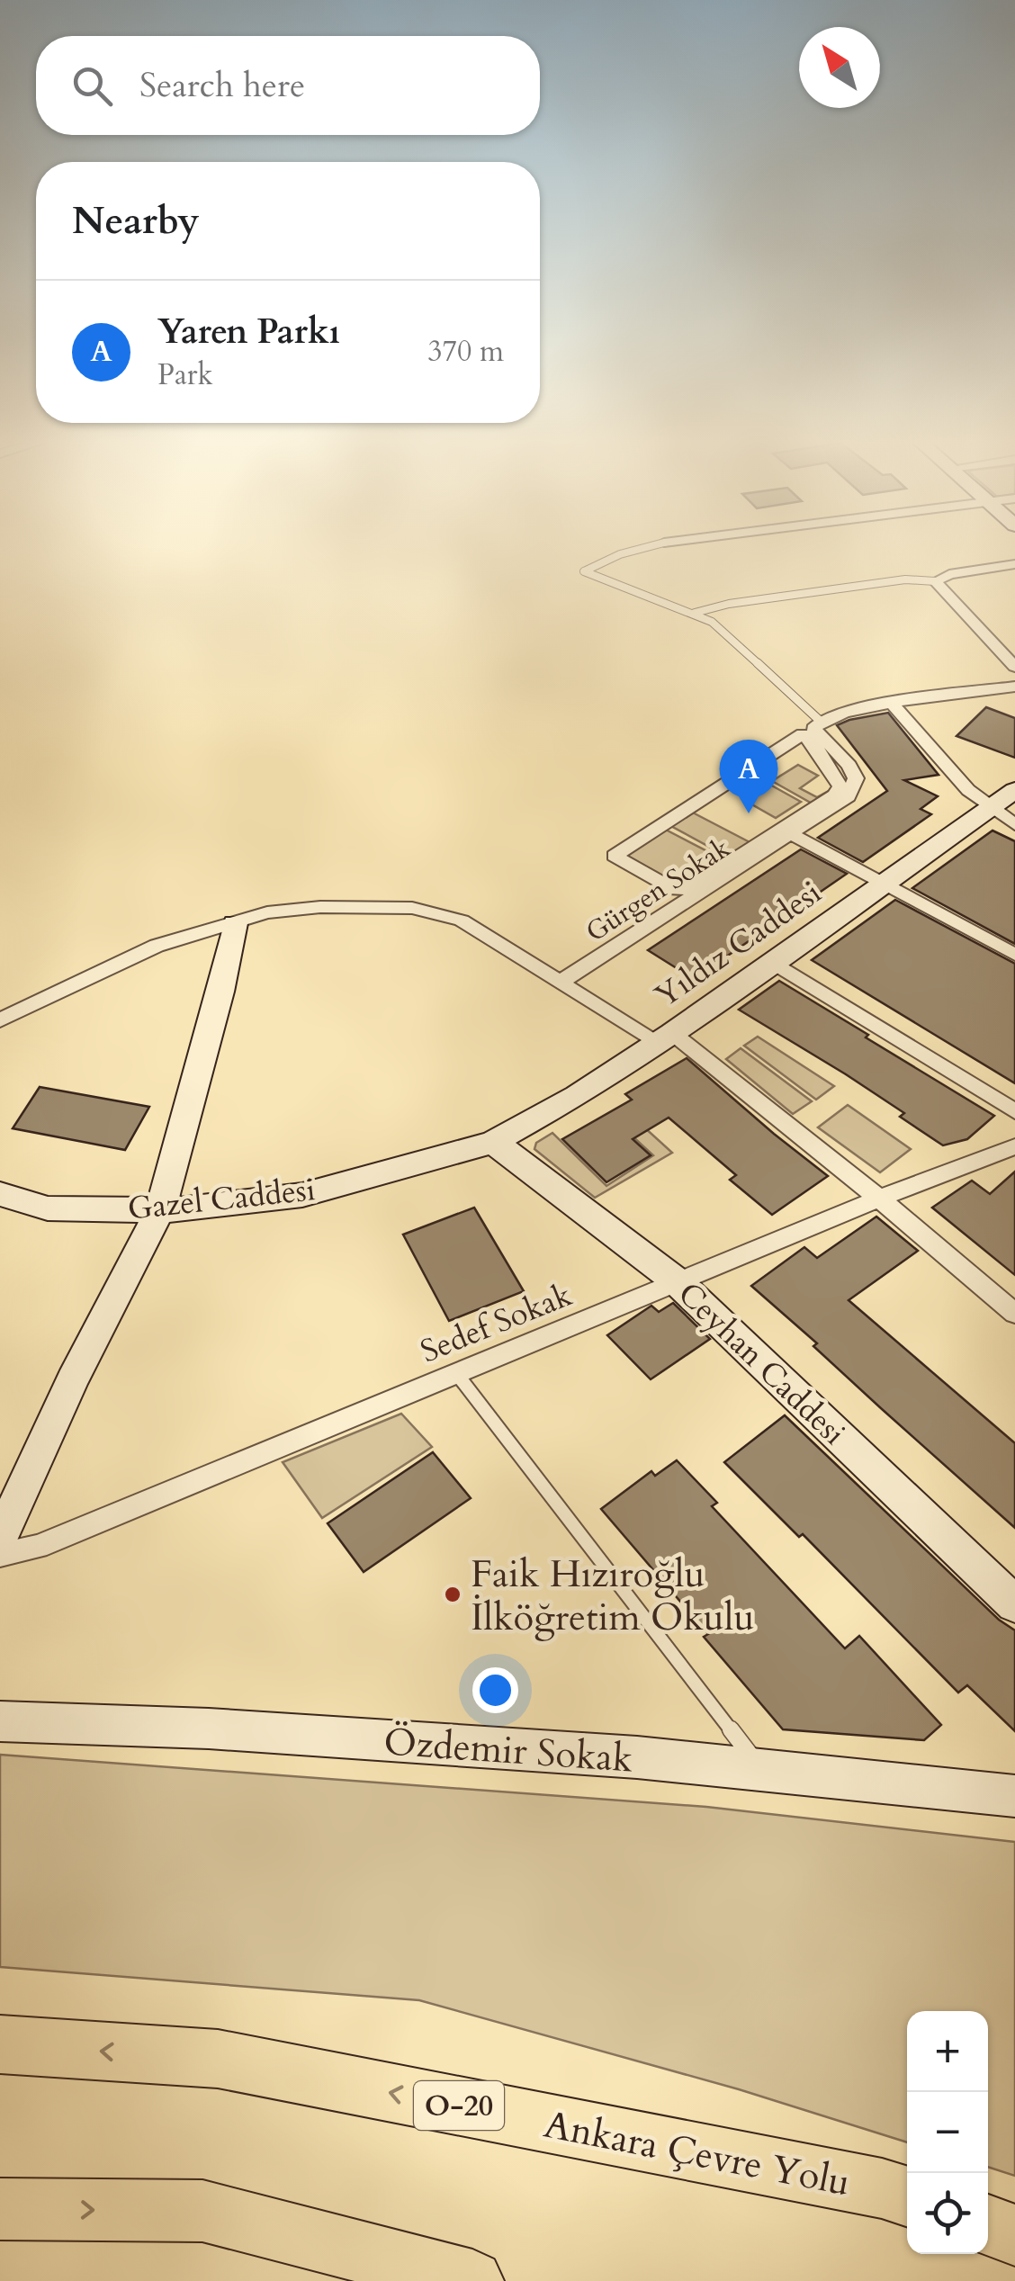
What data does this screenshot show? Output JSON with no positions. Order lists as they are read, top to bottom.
{
  "streets": {
    "highway": ["O-20", "Ankara Çevre Yolu"],
    "street": [
      "Gürgen Sokak",
      "Yıldız Caddesi",
      "Gazel Caddesi",
      "Sedef Sokak",
      "Ceyhan Caddesi",
      "Özdemir Sokak"
    ]
  },
  "crossings": [
    ["Yıldız Caddesi", "Gazel Caddesi"],
    ["Yıldız Caddesi", "Ceyhan Caddesi"],
    ["Gazel Caddesi", "Ceyhan Caddesi"],
    ["Sedef Sokak", "Ceyhan Caddesi"]
  ],
  "places": ["Faik Hızıroğlu İlköğretim Okulu"],
  "north": "top left",
  "page": {
    "search": "Search here",
    "heading": "Nearby",
    "list": [
      {
        "mark": "A",
        "name": "Yaren Parkı",
        "note": "Park",
        "value": "370 m"
      }
    ],
    "pins": "A",
    "map_buttons": ["+", "−"]
  }
}
